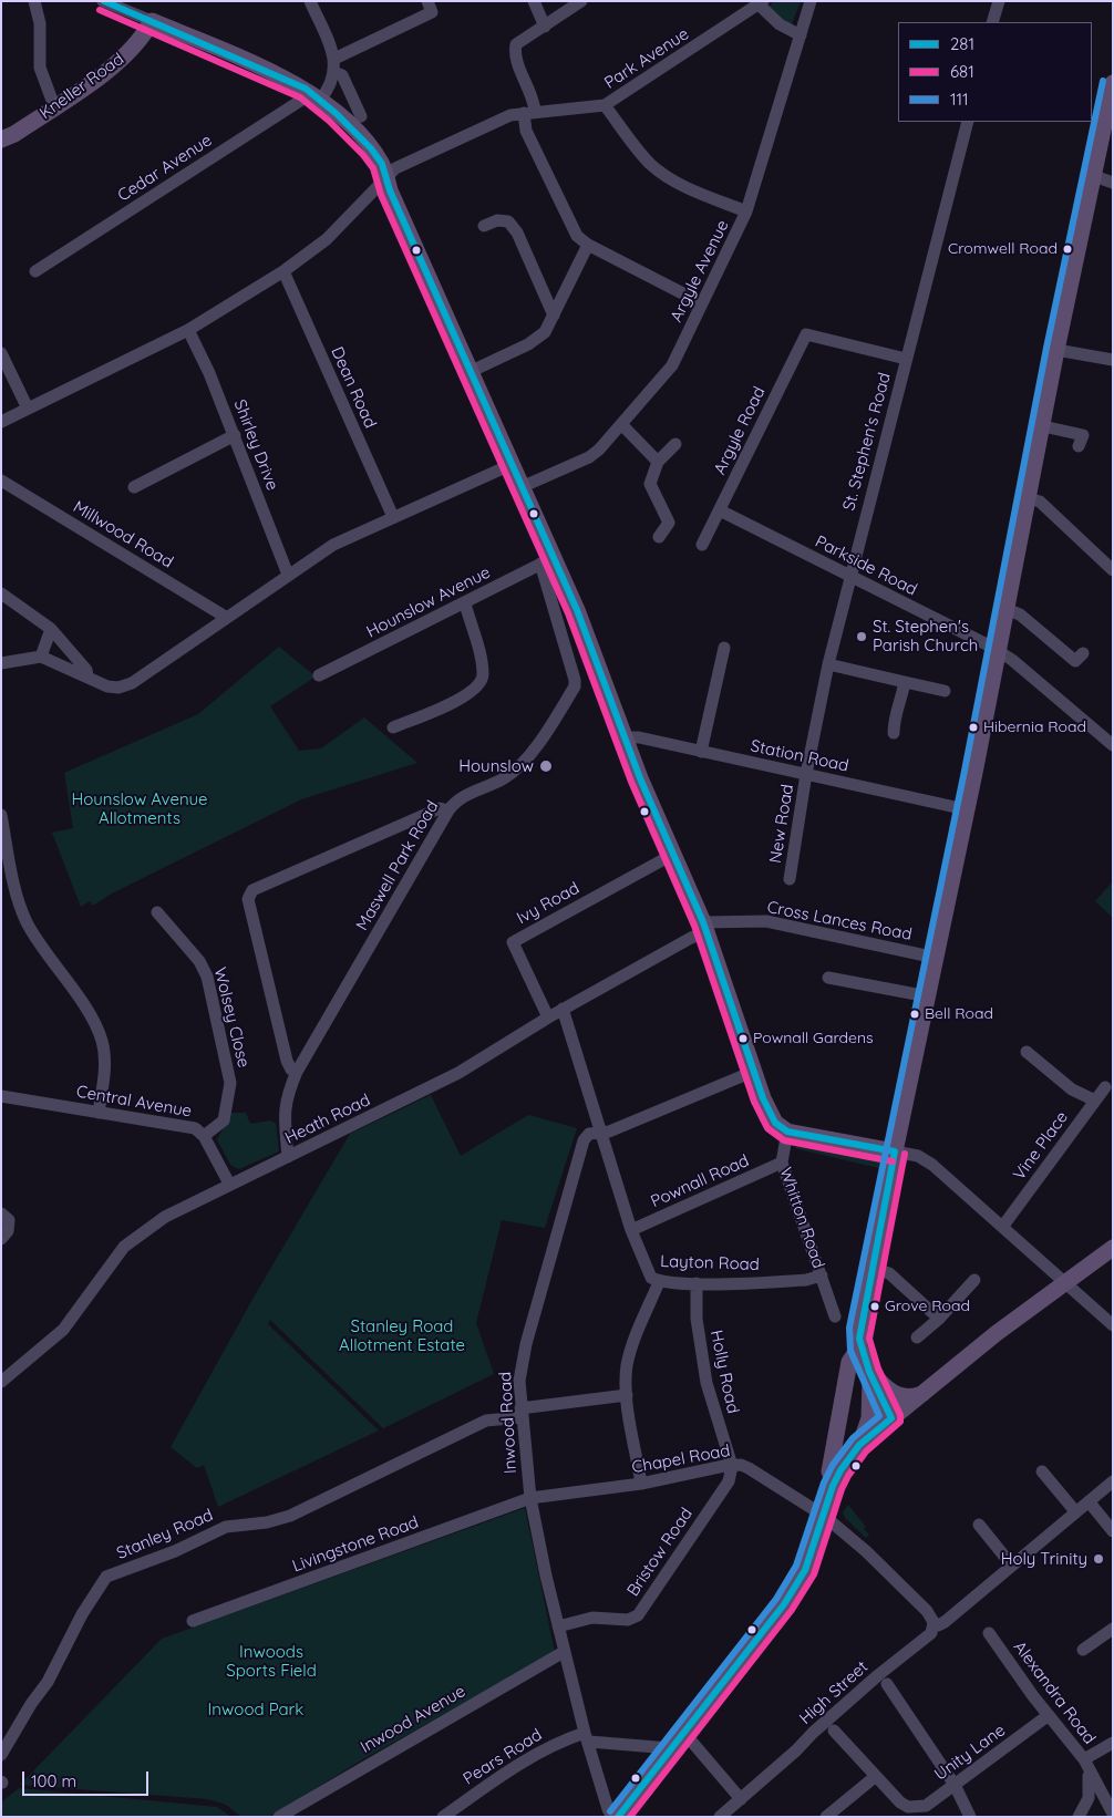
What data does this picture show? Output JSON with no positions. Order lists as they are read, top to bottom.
{
  "streets": {
    "main road": ["Kneller Road"],
    "street": [
      "Park Avenue",
      "Cedar Avenue",
      "Argyle Avenue",
      "Dean Road",
      "Argyle Road",
      "St. Stephen's Road",
      "Shirley Drive",
      "Millwood Road",
      "Parkside Road",
      "Hounslow Avenue",
      "Station Road",
      "New Road",
      "Maswell Park Road",
      "Ivy Road",
      "Cross Lances Road",
      "Wolsey Close",
      "Central Avenue",
      "Heath Road",
      "Vine Place",
      "Pownall Road",
      "Whitton Road",
      "Layton Road",
      "Holly Road",
      "Inwood Road",
      "Chapel Road",
      "Stanley Road",
      "Livingstone Road",
      "Bristow Road",
      "High Street",
      "Alexandra Road",
      "Inwood Avenue",
      "Unity Lane",
      "Pears Road"
    ]
  },
  "crossings": [
    ["Park Avenue", "Dean Road"],
    ["Park Avenue", "Shirley Drive"],
    ["Argyle Road", "St. Stephen's Road"],
    ["Argyle Road", "Parkside Road"],
    ["St. Stephen's Road", "Parkside Road"],
    ["St. Stephen's Road", "Station Road"],
    ["St. Stephen's Road", "New Road"],
    ["Hounslow Avenue", "Maswell Park Road"],
    ["Station Road", "New Road"],
    ["Maswell Park Road", "Heath Road"],
    ["Ivy Road", "Heath Road"],
    ["Cross Lances Road", "Heath Road"],
    ["Wolsey Close", "Central Avenue"],
    ["Central Avenue", "Heath Road"],
    ["Pownall Road", "Whitton Road"],
    ["Pownall Road", "Layton Road"],
    ["Whitton Road", "Layton Road"],
    ["Layton Road", "Holly Road"],
    ["Layton Road", "Inwood Road"],
    ["Holly Road", "Chapel Road"],
    ["Holly Road", "Bristow Road"],
    ["Inwood Road", "Chapel Road"],
    ["Inwood Road", "Stanley Road"],
    ["Inwood Road", "Livingstone Road"],
    ["Inwood Road", "Bristow Road"],
    ["Inwood Road", "Inwood Avenue"],
    ["Inwood Road", "Pears Road"],
    ["Chapel Road", "Livingstone Road"],
    ["Chapel Road", "Bristow Road"],
    ["Chapel Road", "High Street"],
    ["Alexandra Road", "Unity Lane"]
  ],
  "parks": [
    "Hounslow Avenue Allotments",
    "Stanley Road Allotment Estate",
    "Inwoods Sports Field",
    "Inwood Park"
  ],
  "places": [
    "Cromwell Road",
    "St. Stephen's Parish Church",
    "Hibernia Road",
    "Hounslow",
    "Bell Road",
    "Pownall Gardens",
    "Grove Road",
    "Holy Trinity"
  ],
  "lines": ["transit line 281", "transit line 681", "transit line 111"],
  "legend": ["281", "681", "111"],
  "scale_bar": "100 m"
}
